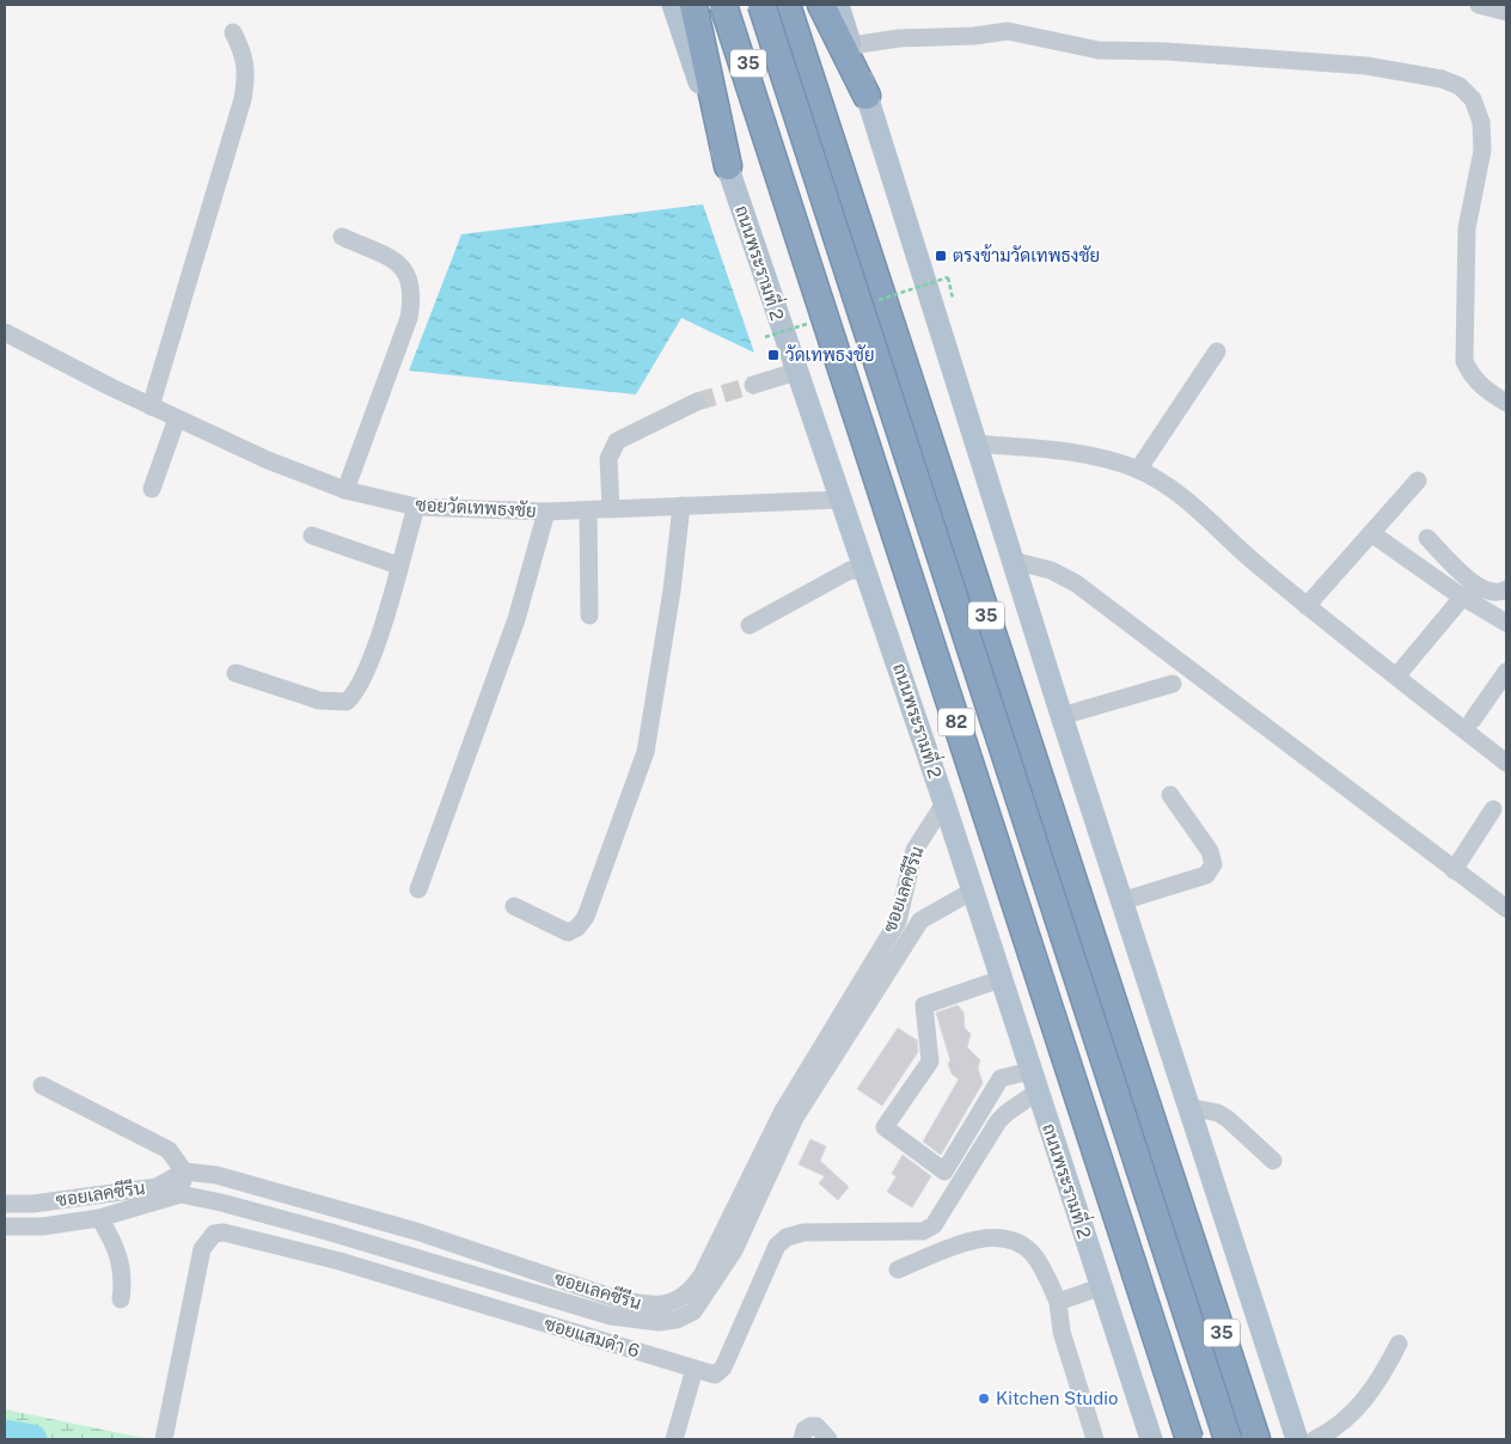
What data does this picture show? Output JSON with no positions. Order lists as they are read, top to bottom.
{
  "streets": {
    "highway": ["35", "82"],
    "main road": ["ถนนพระรามที่ 2"],
    "street": ["ซอยวัดเทพธงชัย", "ซอยเลคซีรีน", "ซอยแสมดำ 6"]
  },
  "crossings": [
    ["35", "82"],
    ["ถนนพระรามที่ 2", "ซอยวัดเทพธงชัย"],
    ["ถนนพระรามที่ 2", "ซอยเลคซีรีน"],
    ["ถนนพระรามที่ 2", "ซอยแสมดำ 6"]
  ],
  "places": {
    "transit": ["ตรงข้ามวัดเทพธงชัย", "วัดเทพธงชัย"],
    "other": ["Kitchen Studio"]
  }
}
